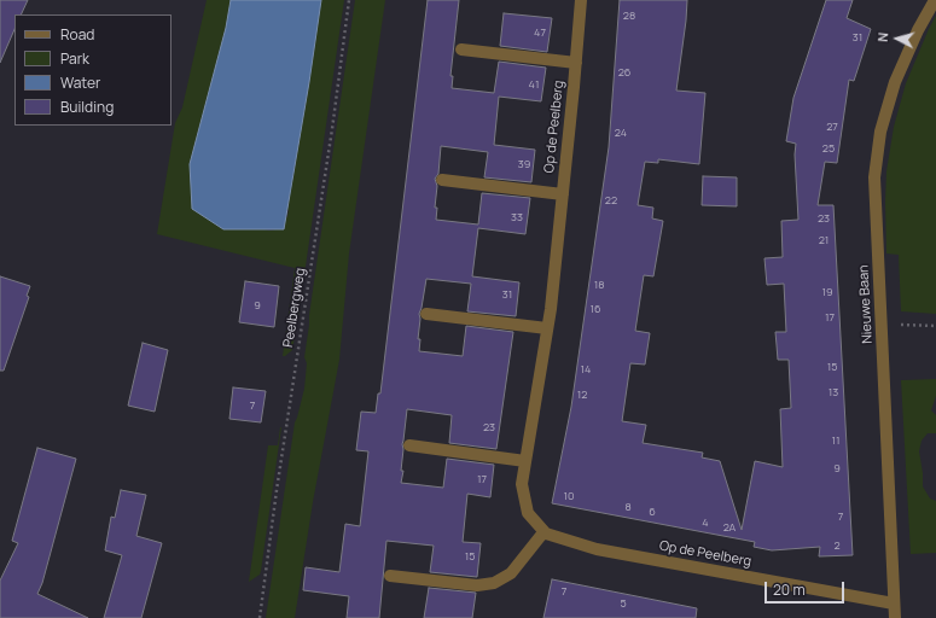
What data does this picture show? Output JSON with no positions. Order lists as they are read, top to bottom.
{
  "streets": {
    "street": ["Op de Peelberg", "Nieuwe Baan"],
    "path": ["Peelbergweg"]
  },
  "crossings": [
    ["Op de Peelberg", "Nieuwe Baan"]
  ],
  "house_numbers": [
    "28",
    "47",
    "31",
    "26",
    "41",
    "27",
    "24",
    "25",
    "39",
    "22",
    "33",
    "23",
    "21",
    "18",
    "19",
    "31",
    "9",
    "16",
    "17",
    "15",
    "14",
    "13",
    "12",
    "7",
    "23",
    "11",
    "9",
    "17",
    "10",
    "8",
    "6",
    "7",
    "4",
    "2A",
    "2",
    "15",
    "7",
    "5"
  ],
  "legend": [
    "Road",
    "Park",
    "Water",
    "Building"
  ],
  "scale_bar": "20 m",
  "north": "left"
}
